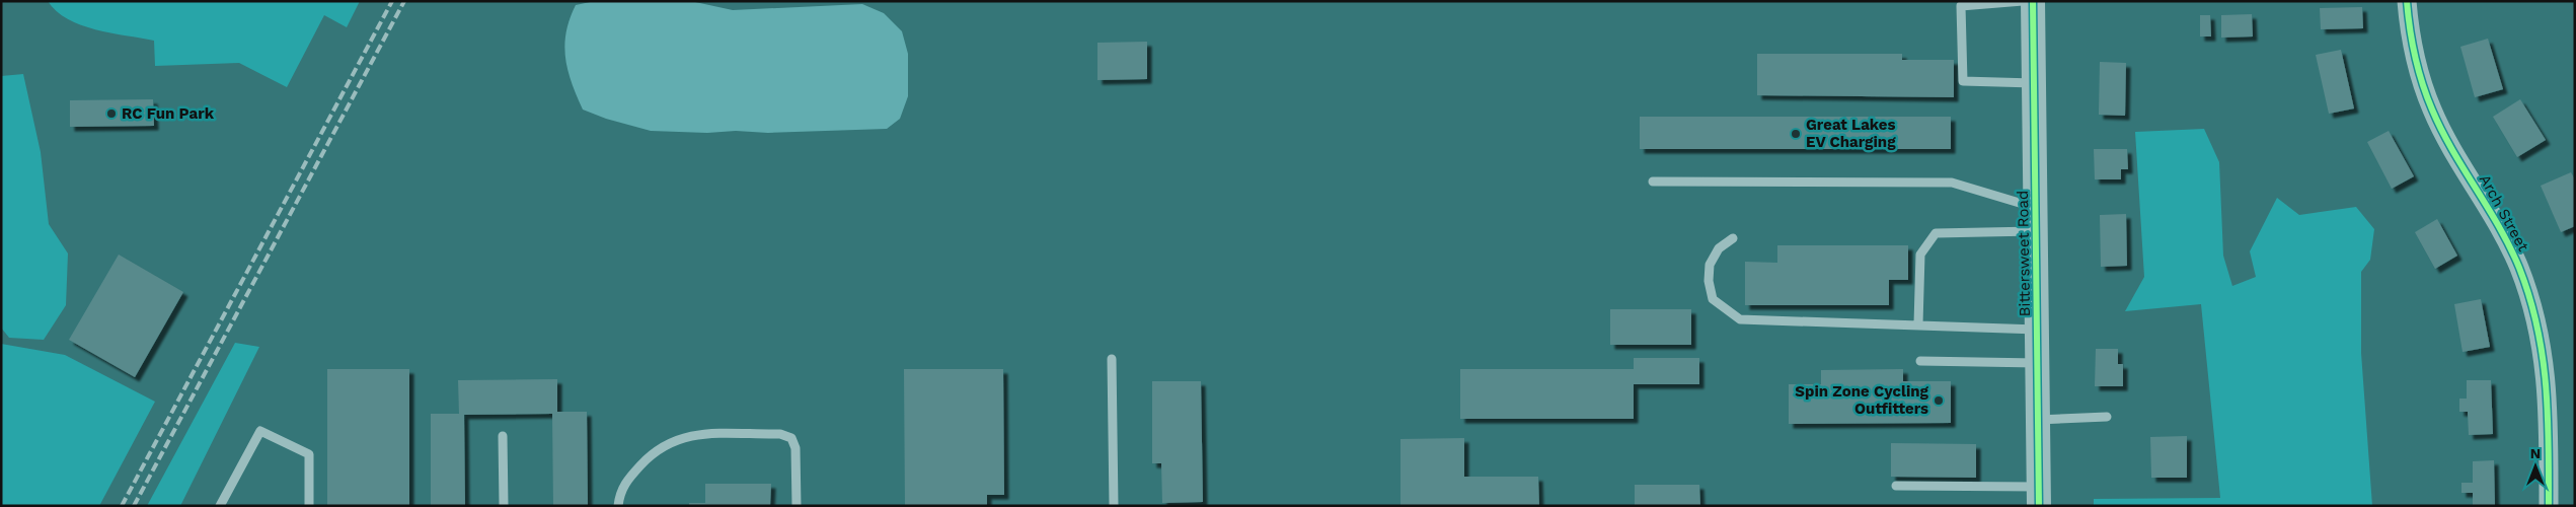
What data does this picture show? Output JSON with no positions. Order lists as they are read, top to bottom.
{
  "streets": {
    "street": ["Arch Street", "Bittersweet Road"]
  },
  "places": ["RC Fun Park", "Great Lakes EV Charging", "Spin Zone Cycling Outfitters"],
  "north": "top"
}
